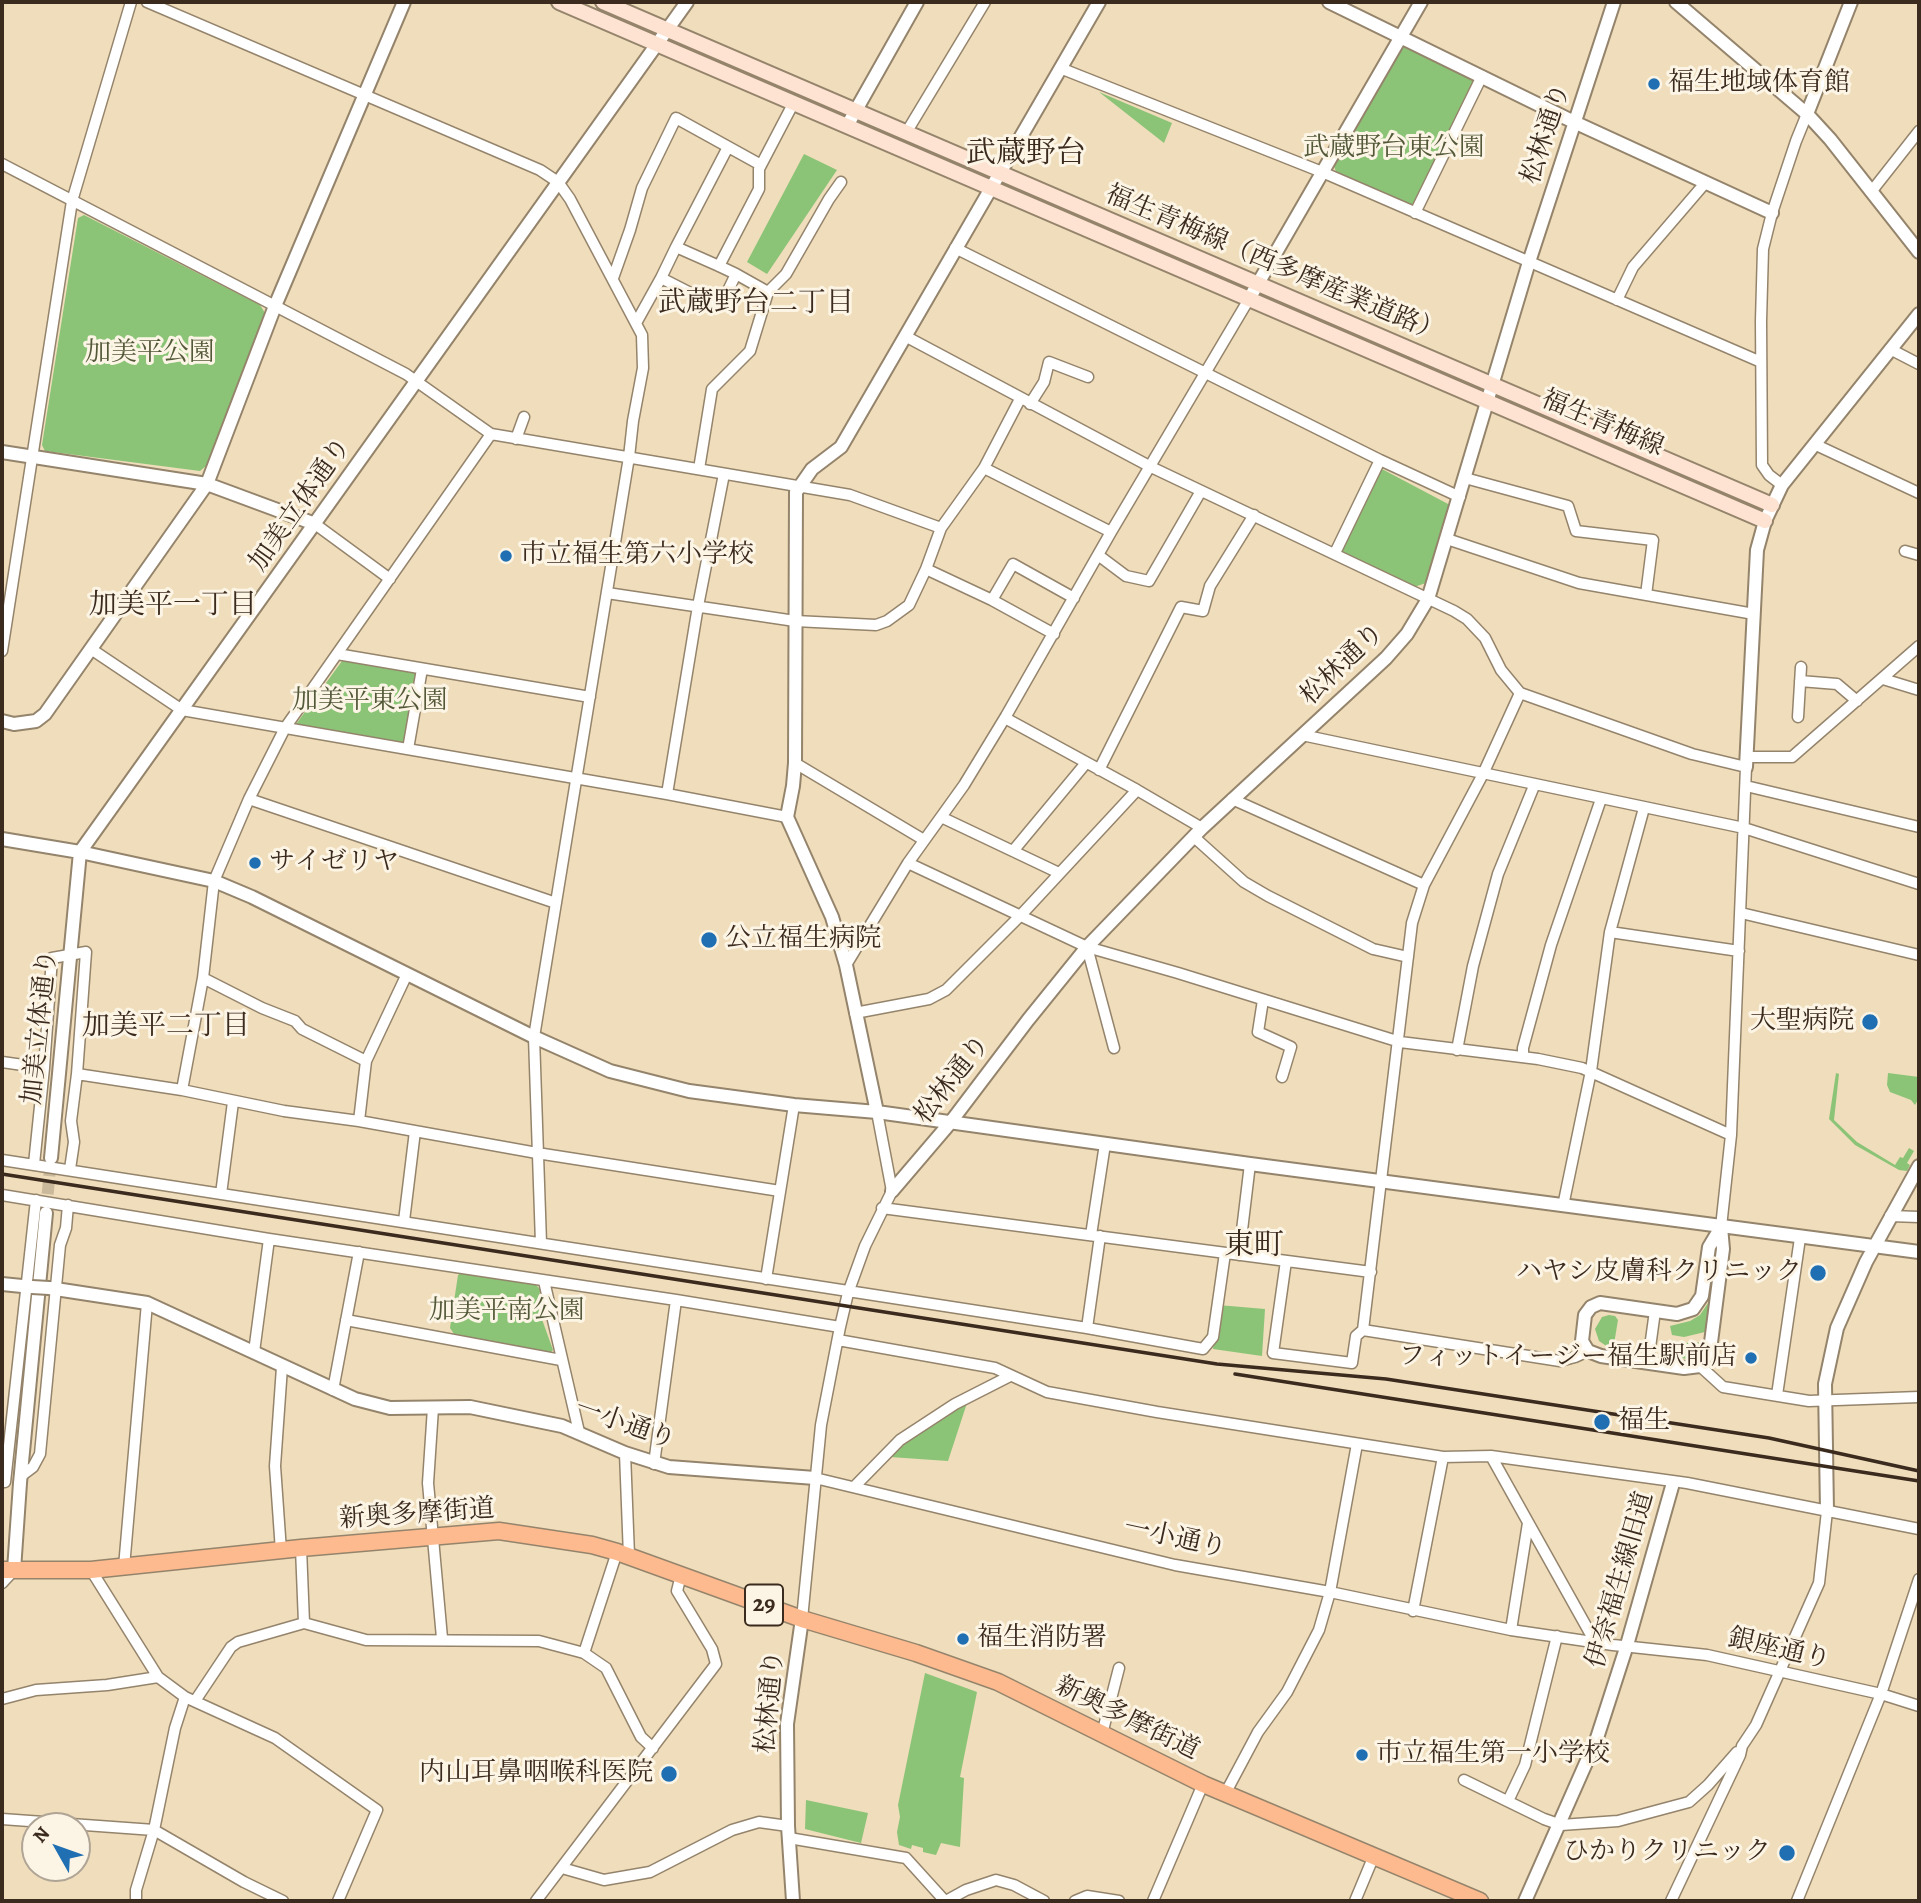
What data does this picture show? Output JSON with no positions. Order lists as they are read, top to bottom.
{
  "streets": {
    "main road": [
      "福生青梅線（西多摩産業道路）",
      "福生青梅線",
      "新奥多摩街道",
      "29"
    ],
    "street": [
      "松林通り",
      "加美立体通り",
      "一小通り",
      "伊奈福生線旧道",
      "銀座通り"
    ]
  },
  "crossings": [
    ["松林通り", "福生青梅線（西多摩産業道路）"],
    ["松林通り", "福生青梅線"],
    ["松林通り", "一小通り"],
    ["松林通り", "新奥多摩街道"],
    ["福生青梅線（西多摩産業道路）", "福生青梅線"],
    ["福生青梅線（西多摩産業道路）", "加美立体通り"],
    ["一小通り", "銀座通り"],
    ["伊奈福生線旧道", "銀座通り"]
  ],
  "districts": [
    "武蔵野台",
    "武蔵野台二丁目",
    "加美平一丁目",
    "加美平二丁目",
    "東町"
  ],
  "parks": [
    "武蔵野台東公園",
    "加美平公園",
    "加美平東公園",
    "加美平南公園"
  ],
  "places": [
    "福生地域体育館",
    "市立福生第六小学校",
    "サイゼリヤ",
    "公立福生病院",
    "大聖病院",
    "ハヤシ皮膚科クリニック",
    "フィットイージー福生駅前店",
    "福生",
    "福生消防署",
    "市立福生第一小学校",
    "内山耳鼻咽喉科医院",
    "ひかりクリニック"
  ],
  "north": "top left"
}
